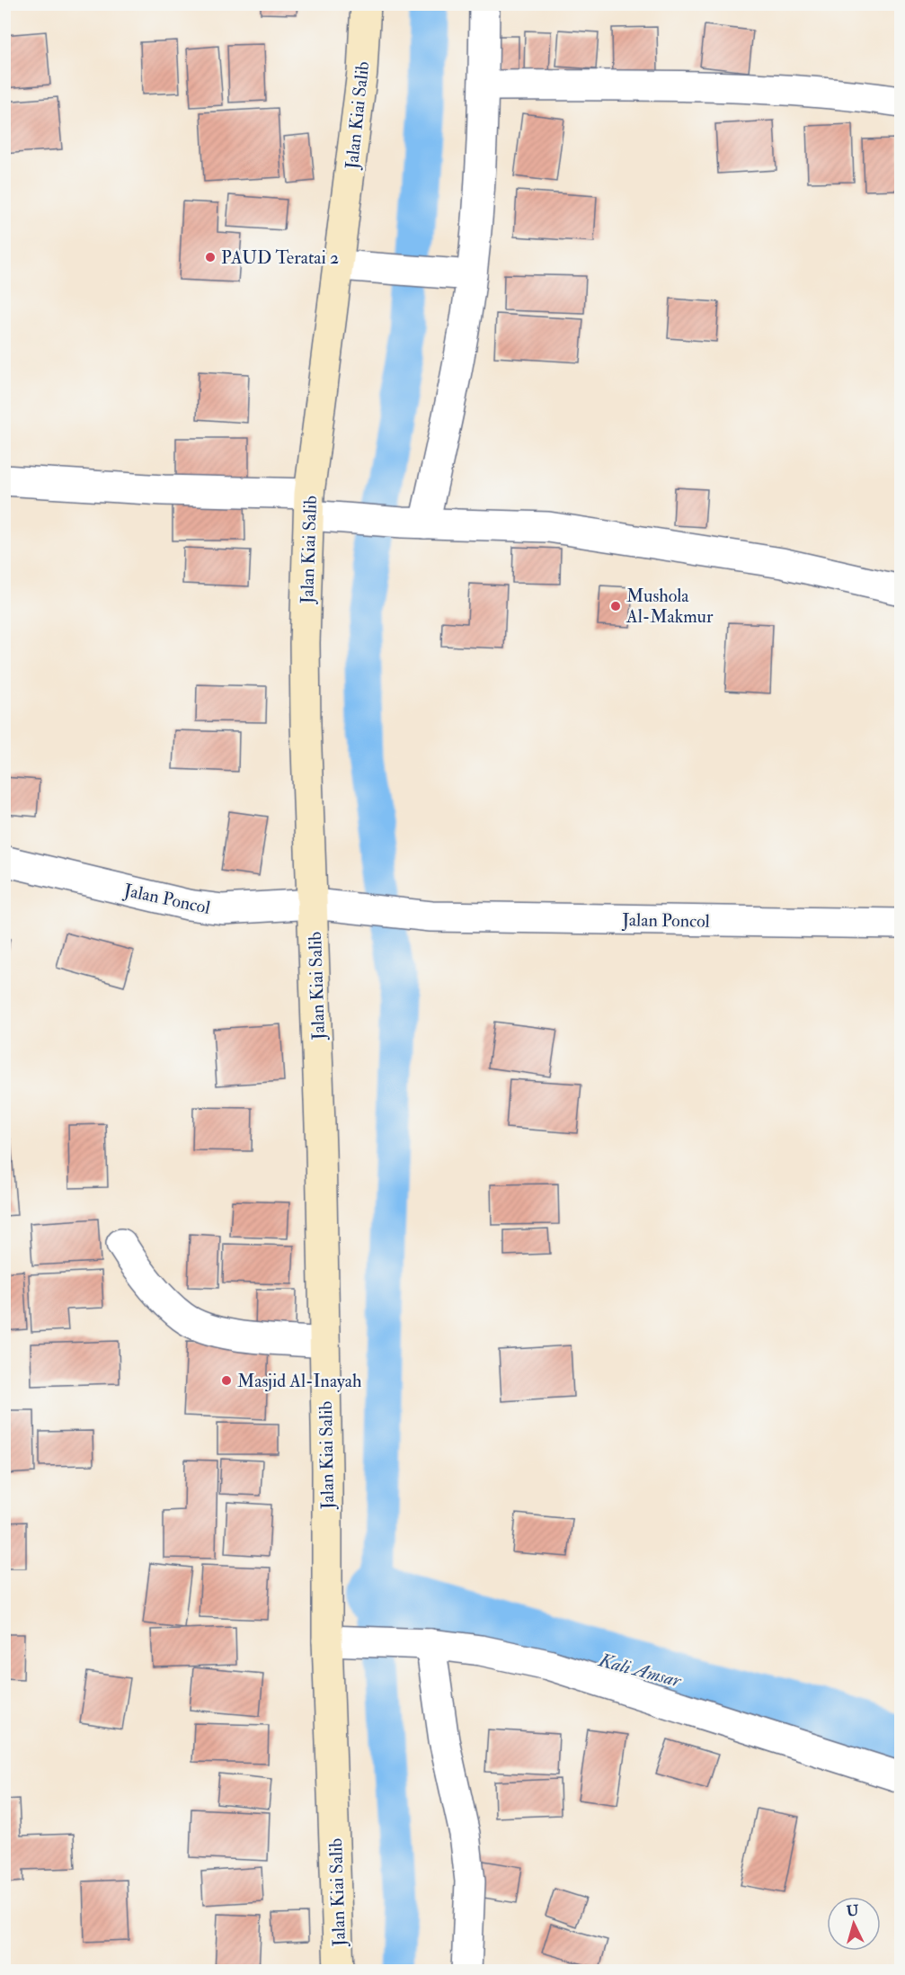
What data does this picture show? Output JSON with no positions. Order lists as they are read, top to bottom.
{
  "streets": {
    "street": ["Jalan Kiai Salib", "Jalan Poncol"]
  },
  "crossings": [
    ["Jalan Kiai Salib", "Jalan Poncol"]
  ],
  "water": ["Kali Amsar"],
  "places": ["PAUD Teratai 2", "Mushola Al-Makmur", "Masjid Al-Inayah"],
  "north": "top"
}
